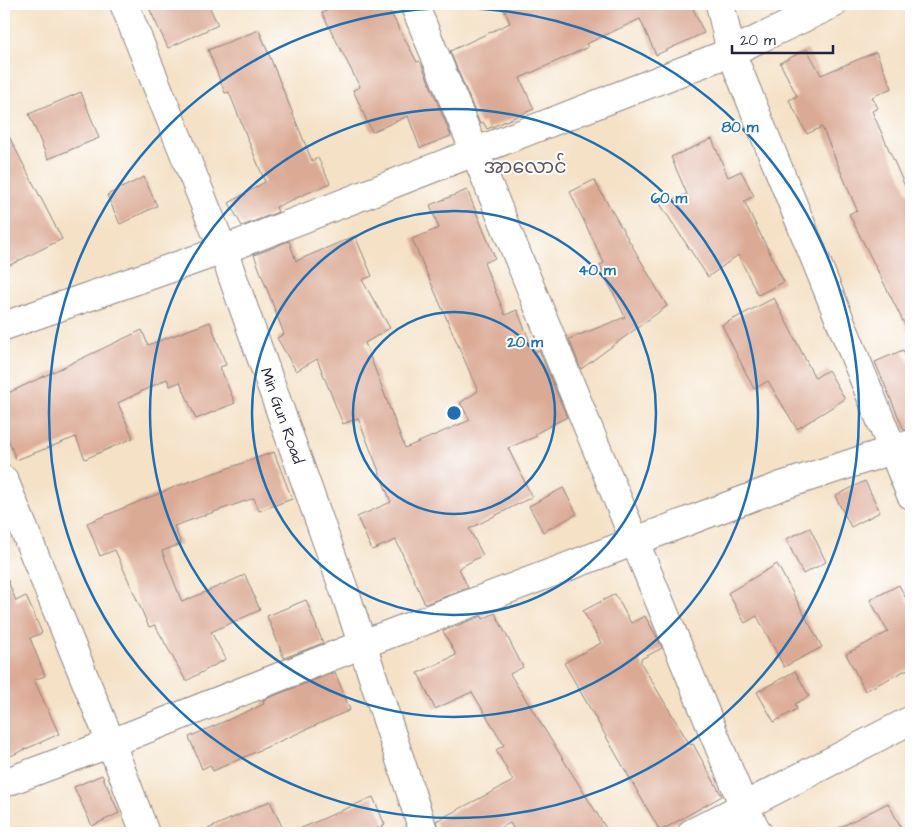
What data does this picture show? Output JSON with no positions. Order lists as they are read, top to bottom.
{
  "streets": {
    "street": ["Min Gun Road"]
  },
  "districts": ["အာလောင်"],
  "scale_bar": "20 m",
  "rings": [
    "80 m",
    "60 m",
    "40 m",
    "20 m"
  ]
}
